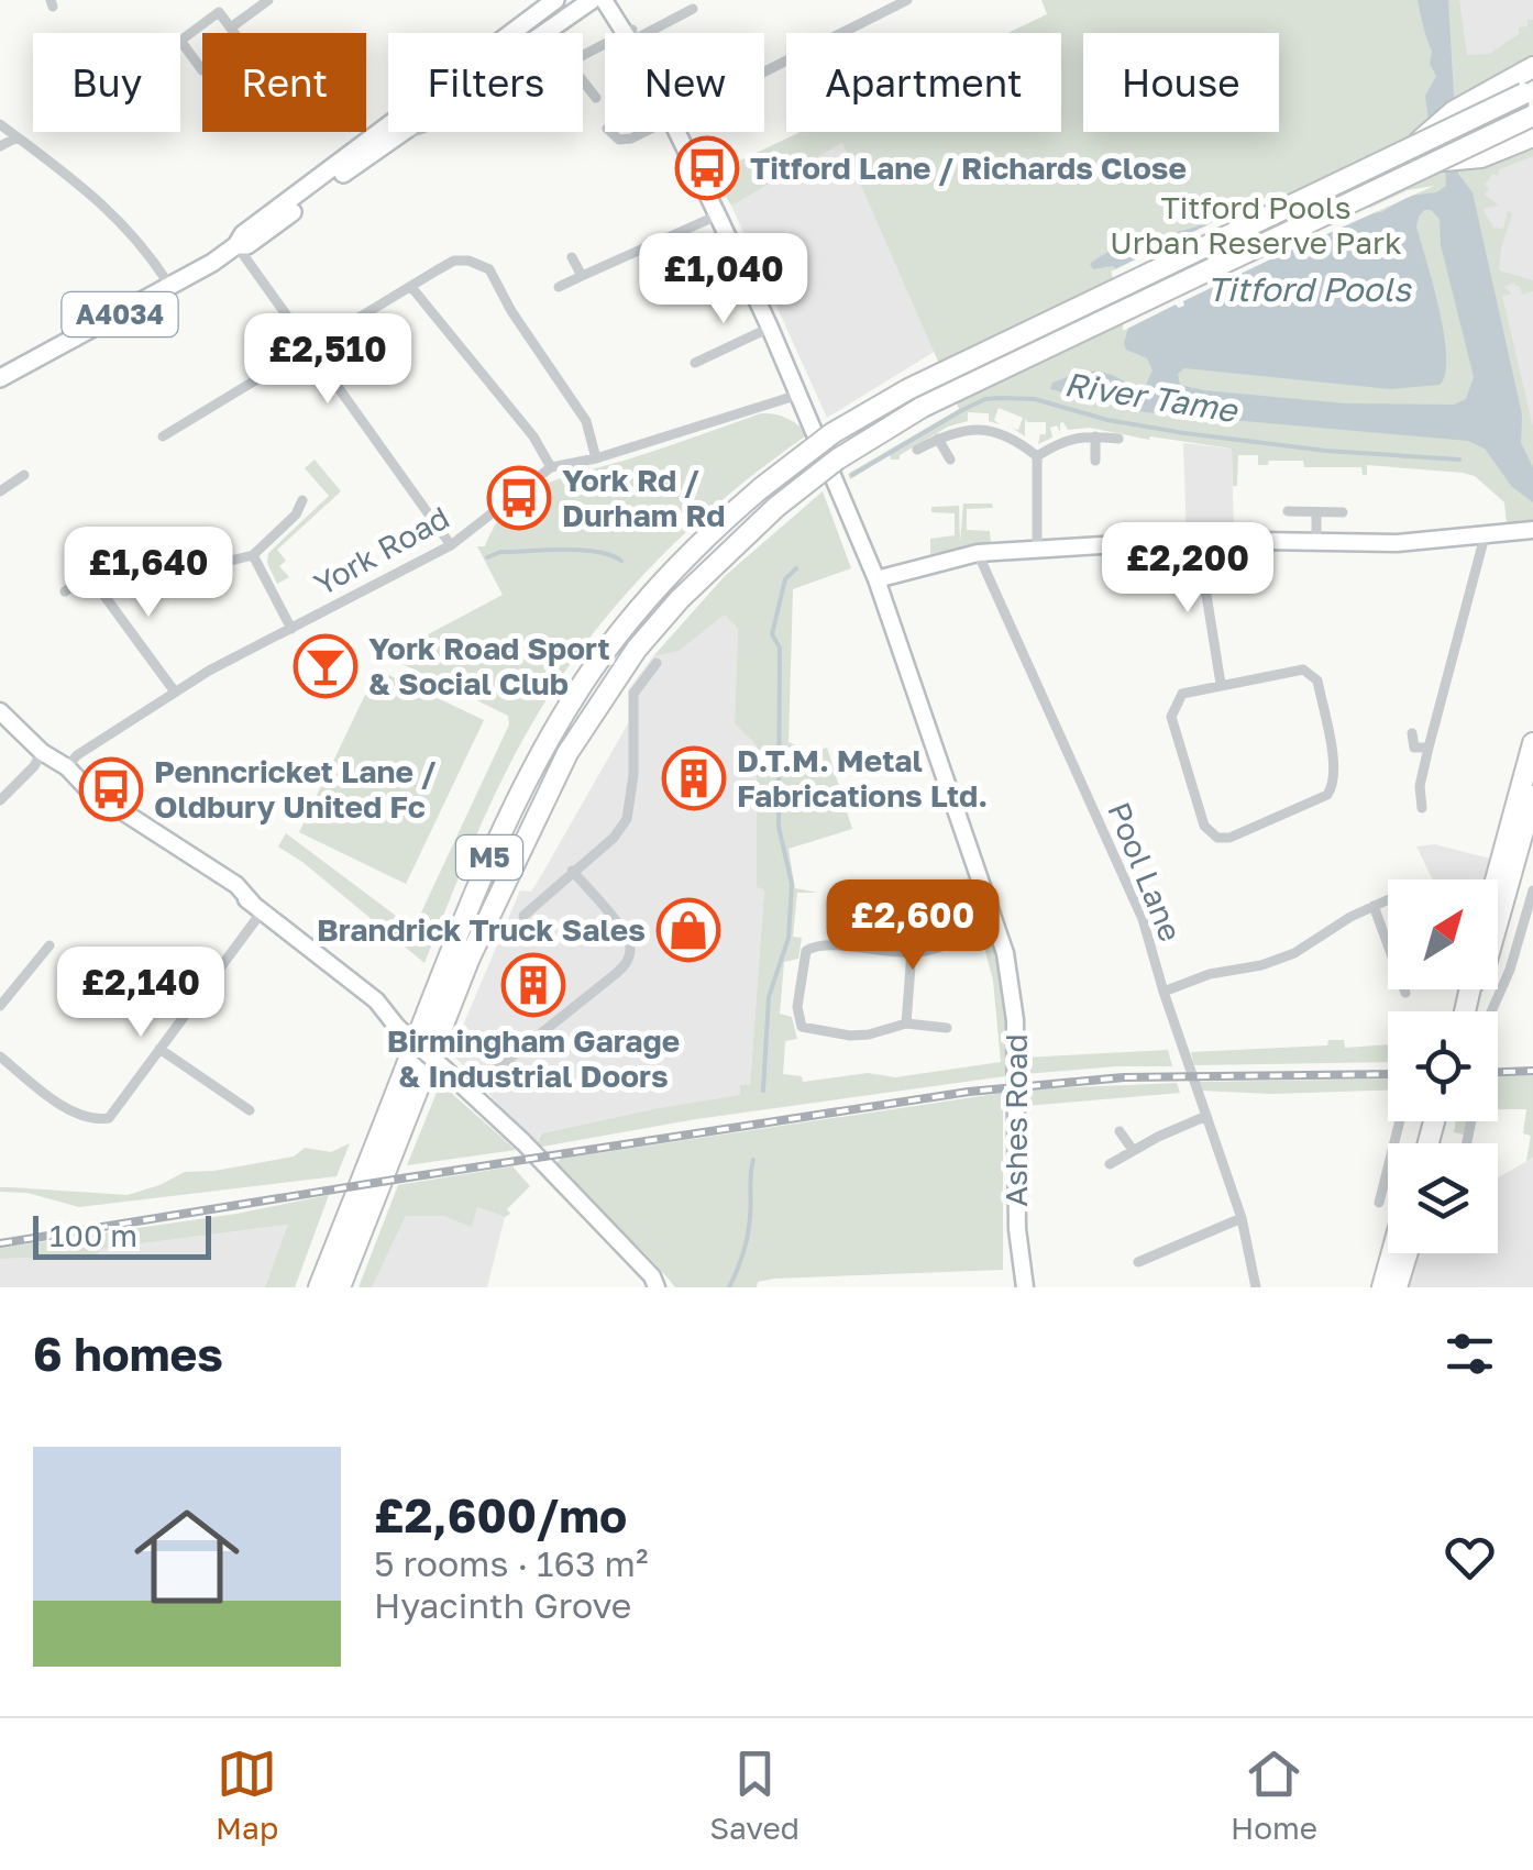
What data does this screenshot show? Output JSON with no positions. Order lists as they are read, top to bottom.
{
  "streets": {
    "highway": ["M5"],
    "main road": ["A4034"],
    "street": ["York Road", "Pool Lane", "Ashes Road"]
  },
  "crossings": [
    ["York Road", "Ashes Road"]
  ],
  "water": ["Titford Pools", "River Tame"],
  "parks": ["Titford Pools Urban Reserve Park"],
  "places": {
    "bus stop": ["Titford Lane / Richards Close", "York Rd / Durham Rd", "Penncricket Lane / Oldbury United Fc"],
    "bar": ["York Road Sport & Social Club"],
    "building": ["D.T.M. Metal Fabrications Ltd.", "Birmingham Garage & Industrial Doors"],
    "shop": ["Brandrick Truck Sales"]
  },
  "scale_bar": "100 m",
  "north": "top right",
  "page": {
    "chip": [
      "Buy",
      "Rent",
      "Filters",
      "New",
      "Apartment",
      "House"
    ],
    "price": [
      "£1,040",
      "£2,510",
      "£2,200",
      "£1,640",
      "£2,600",
      "£2,140"
    ],
    "scale": "100 m",
    "heading": "6 homes",
    "list": [
      {
        "name": "£2,600/mo",
        "note": "5 rooms · 163 m² · Hyacinth Grove"
      }
    ],
    "tabs": ["Map", "Saved", "Home"]
  }
}
